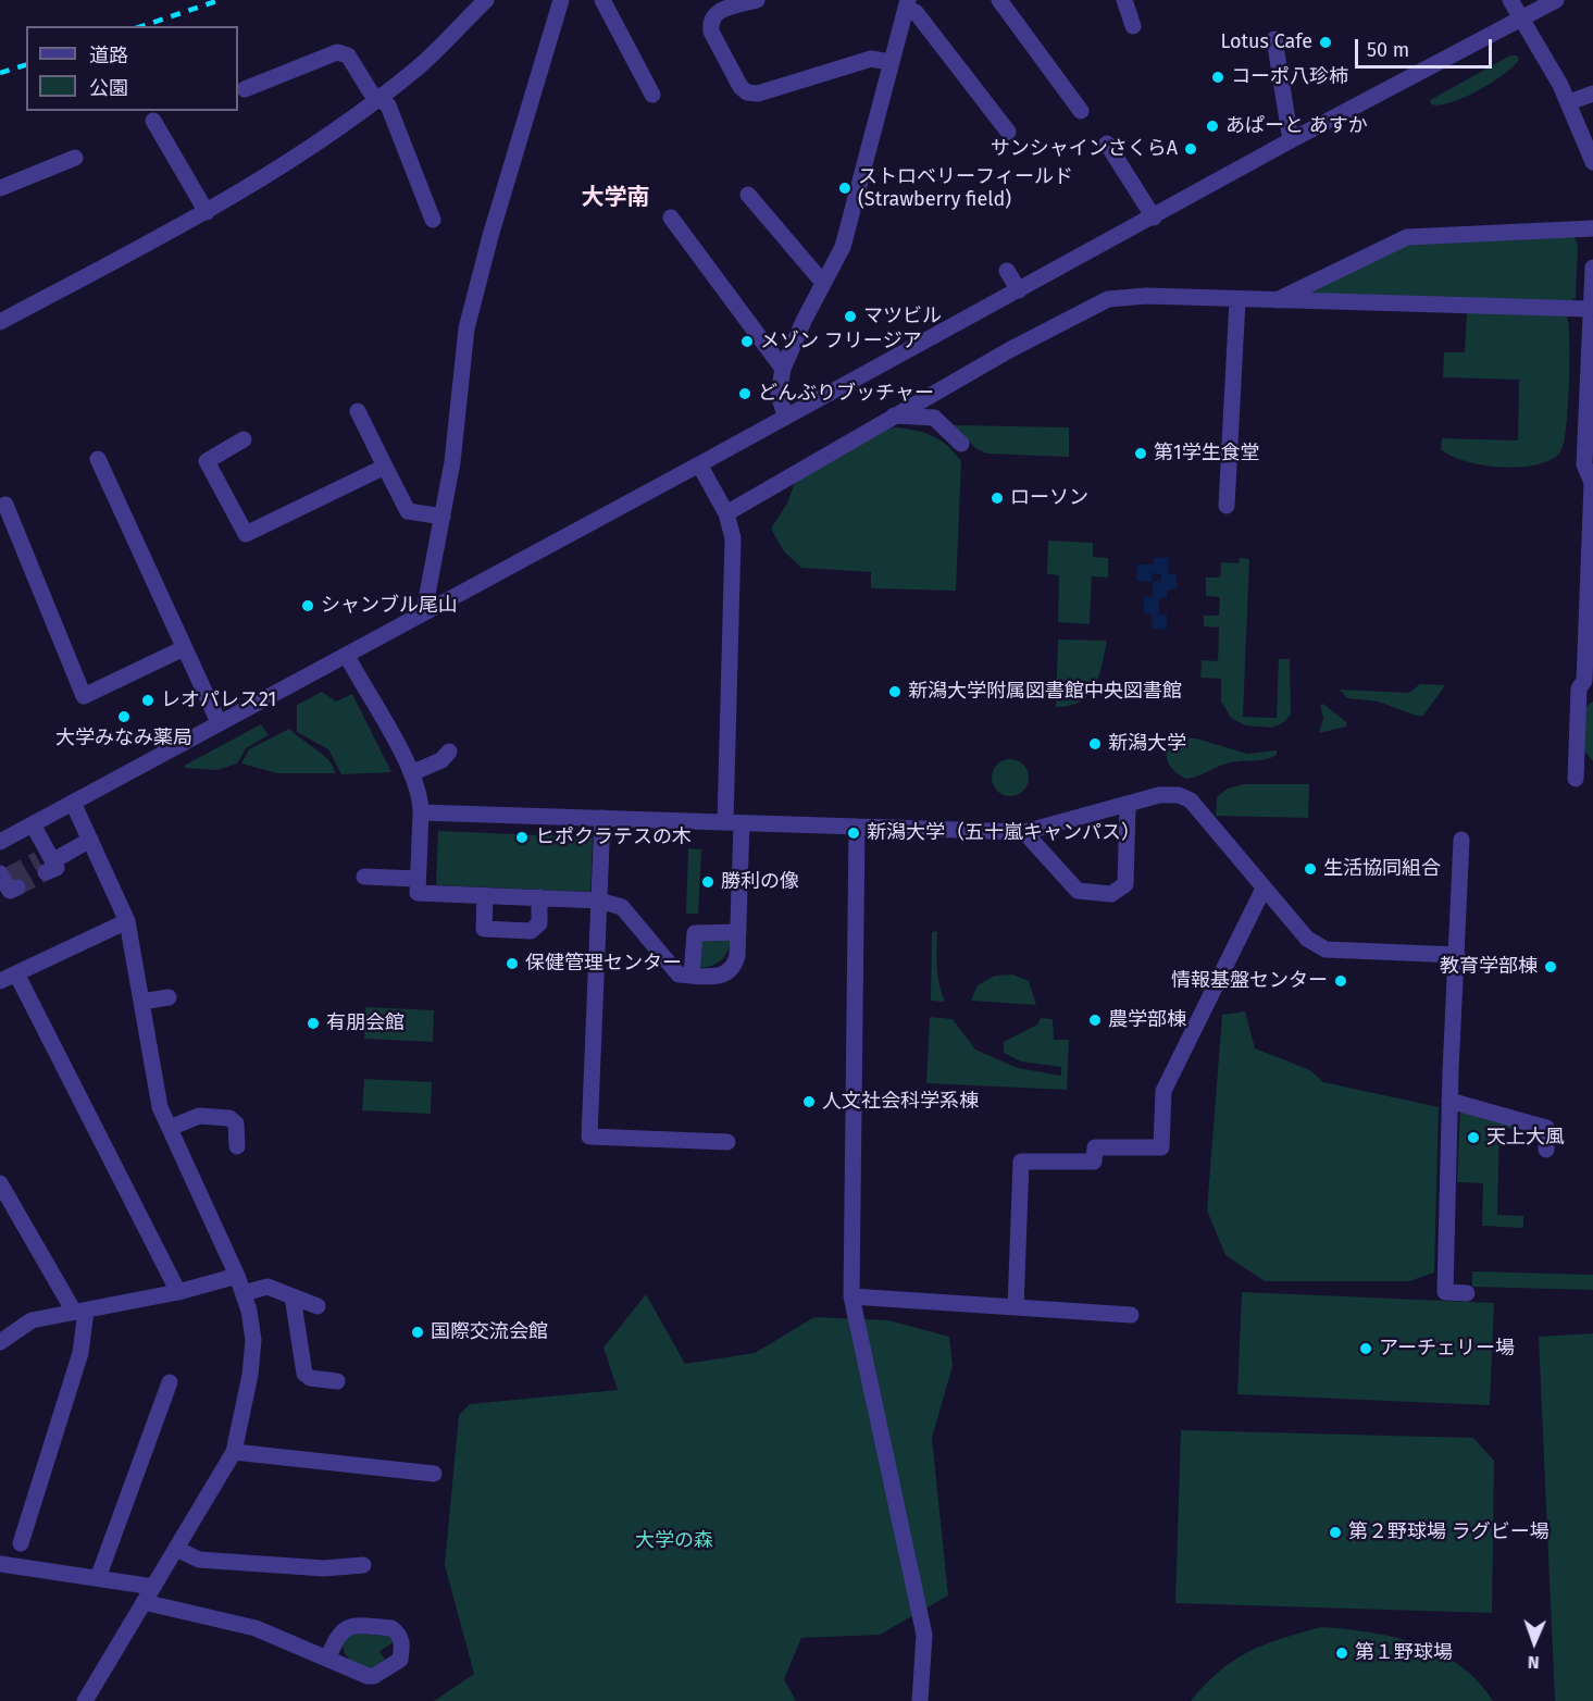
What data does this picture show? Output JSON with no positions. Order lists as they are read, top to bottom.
{
  "districts": ["大学南"],
  "parks": ["大学の森"],
  "places": [
    "Lotus Cafe",
    "コーポ八珍柿",
    "あぱーと あすか",
    "サンシャインさくらA",
    "ストロベリーフィールド (Strawberry field)",
    "マツビル",
    "メゾン フリージア",
    "どんぶりブッチャー",
    "第1学生食堂",
    "ローソン",
    "シャンブル尾山",
    "新潟大学附属図書館中央図書館",
    "レオパレス21",
    "大学みなみ薬局",
    "新潟大学",
    "新潟大学（五十嵐キャンパス）",
    "ヒポクラテスの木",
    "生活協同組合",
    "勝利の像",
    "保健管理センター",
    "教育学部棟",
    "情報基盤センター",
    "農学部棟",
    "有朋会館",
    "人文社会科学系棟",
    "天上大風",
    "国際交流会館",
    "アーチェリー場",
    "第２野球場 ラグビー場",
    "第１野球場"
  ],
  "legend": ["道路", "公園"],
  "scale_bar": "50 m",
  "north": "bottom"
}
